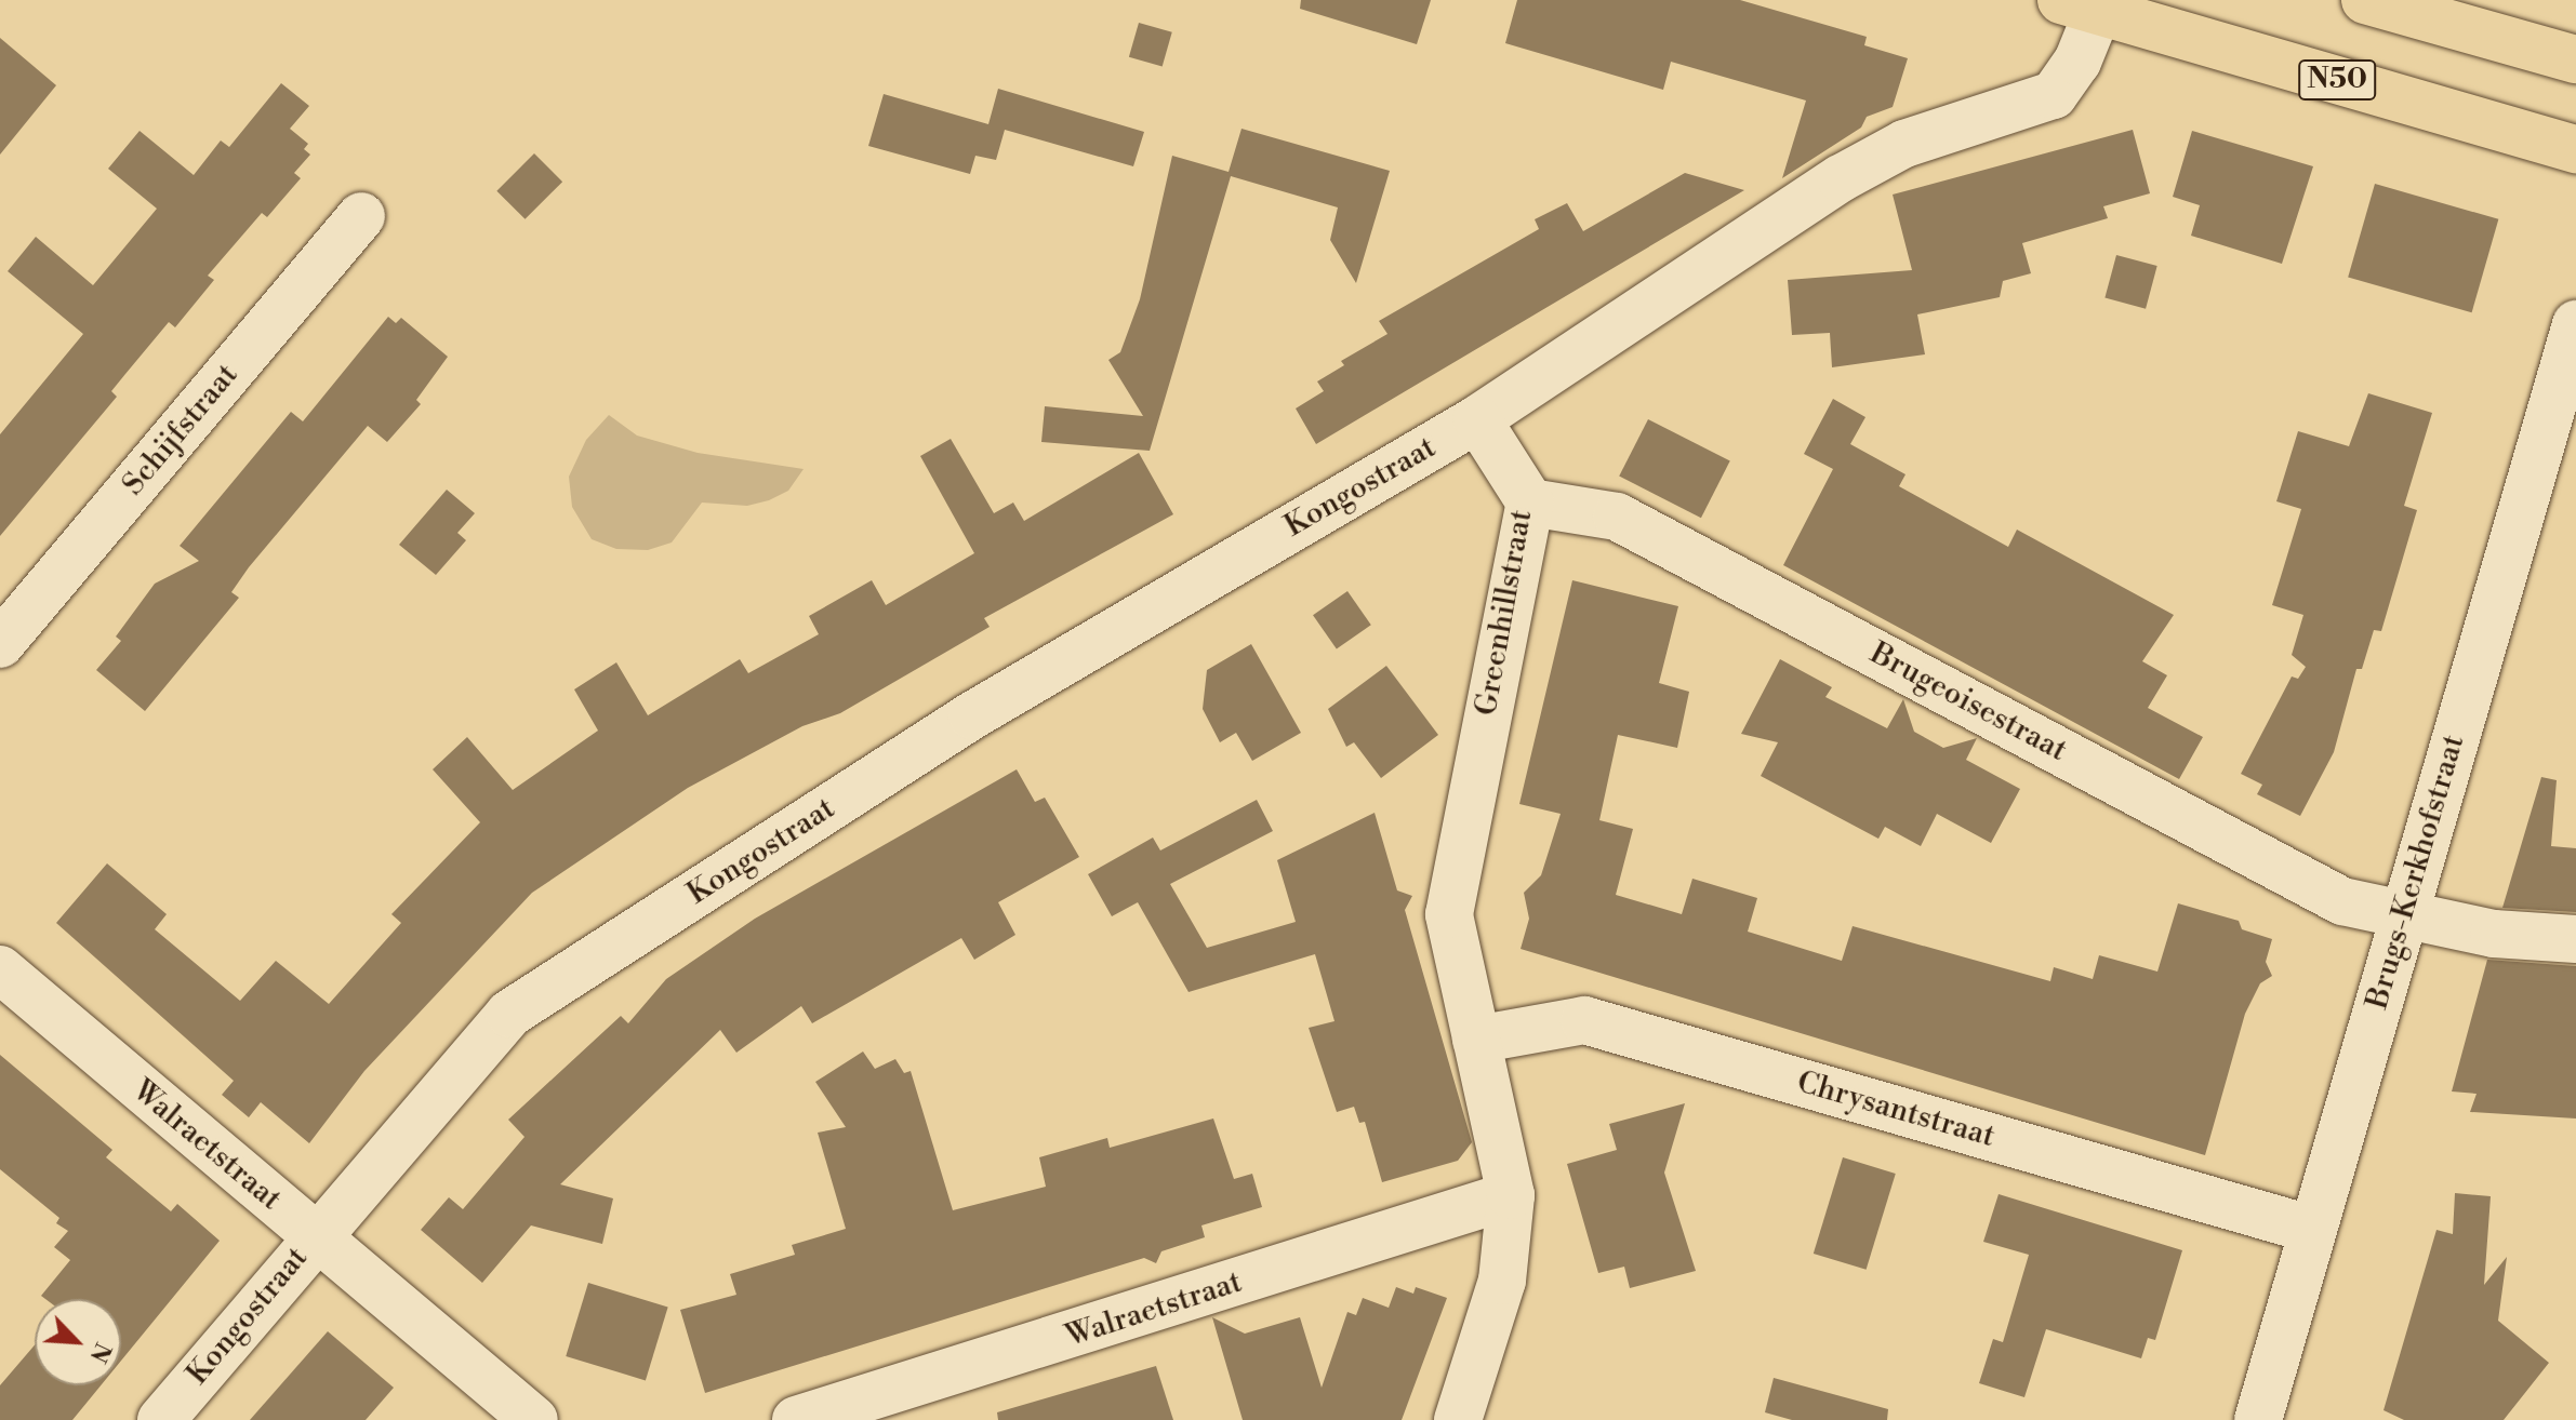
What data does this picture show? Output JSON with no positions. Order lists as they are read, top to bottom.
{
  "streets": {
    "main road": ["N50"],
    "street": [
      "Schijfstraat",
      "Kongostraat",
      "Greenhillstraat",
      "Brugeoisestraat",
      "Brugs-Kerkhofstraat",
      "Chrysantstraat",
      "Walraetstraat"
    ]
  },
  "crossings": [
    ["Kongostraat", "Greenhillstraat"],
    ["Kongostraat", "Walraetstraat"],
    ["Greenhillstraat", "Brugeoisestraat"],
    ["Greenhillstraat", "Chrysantstraat"],
    ["Greenhillstraat", "Walraetstraat"],
    ["Brugeoisestraat", "Brugs-Kerkhofstraat"],
    ["Brugs-Kerkhofstraat", "Chrysantstraat"]
  ],
  "north": "bottom right"
}
